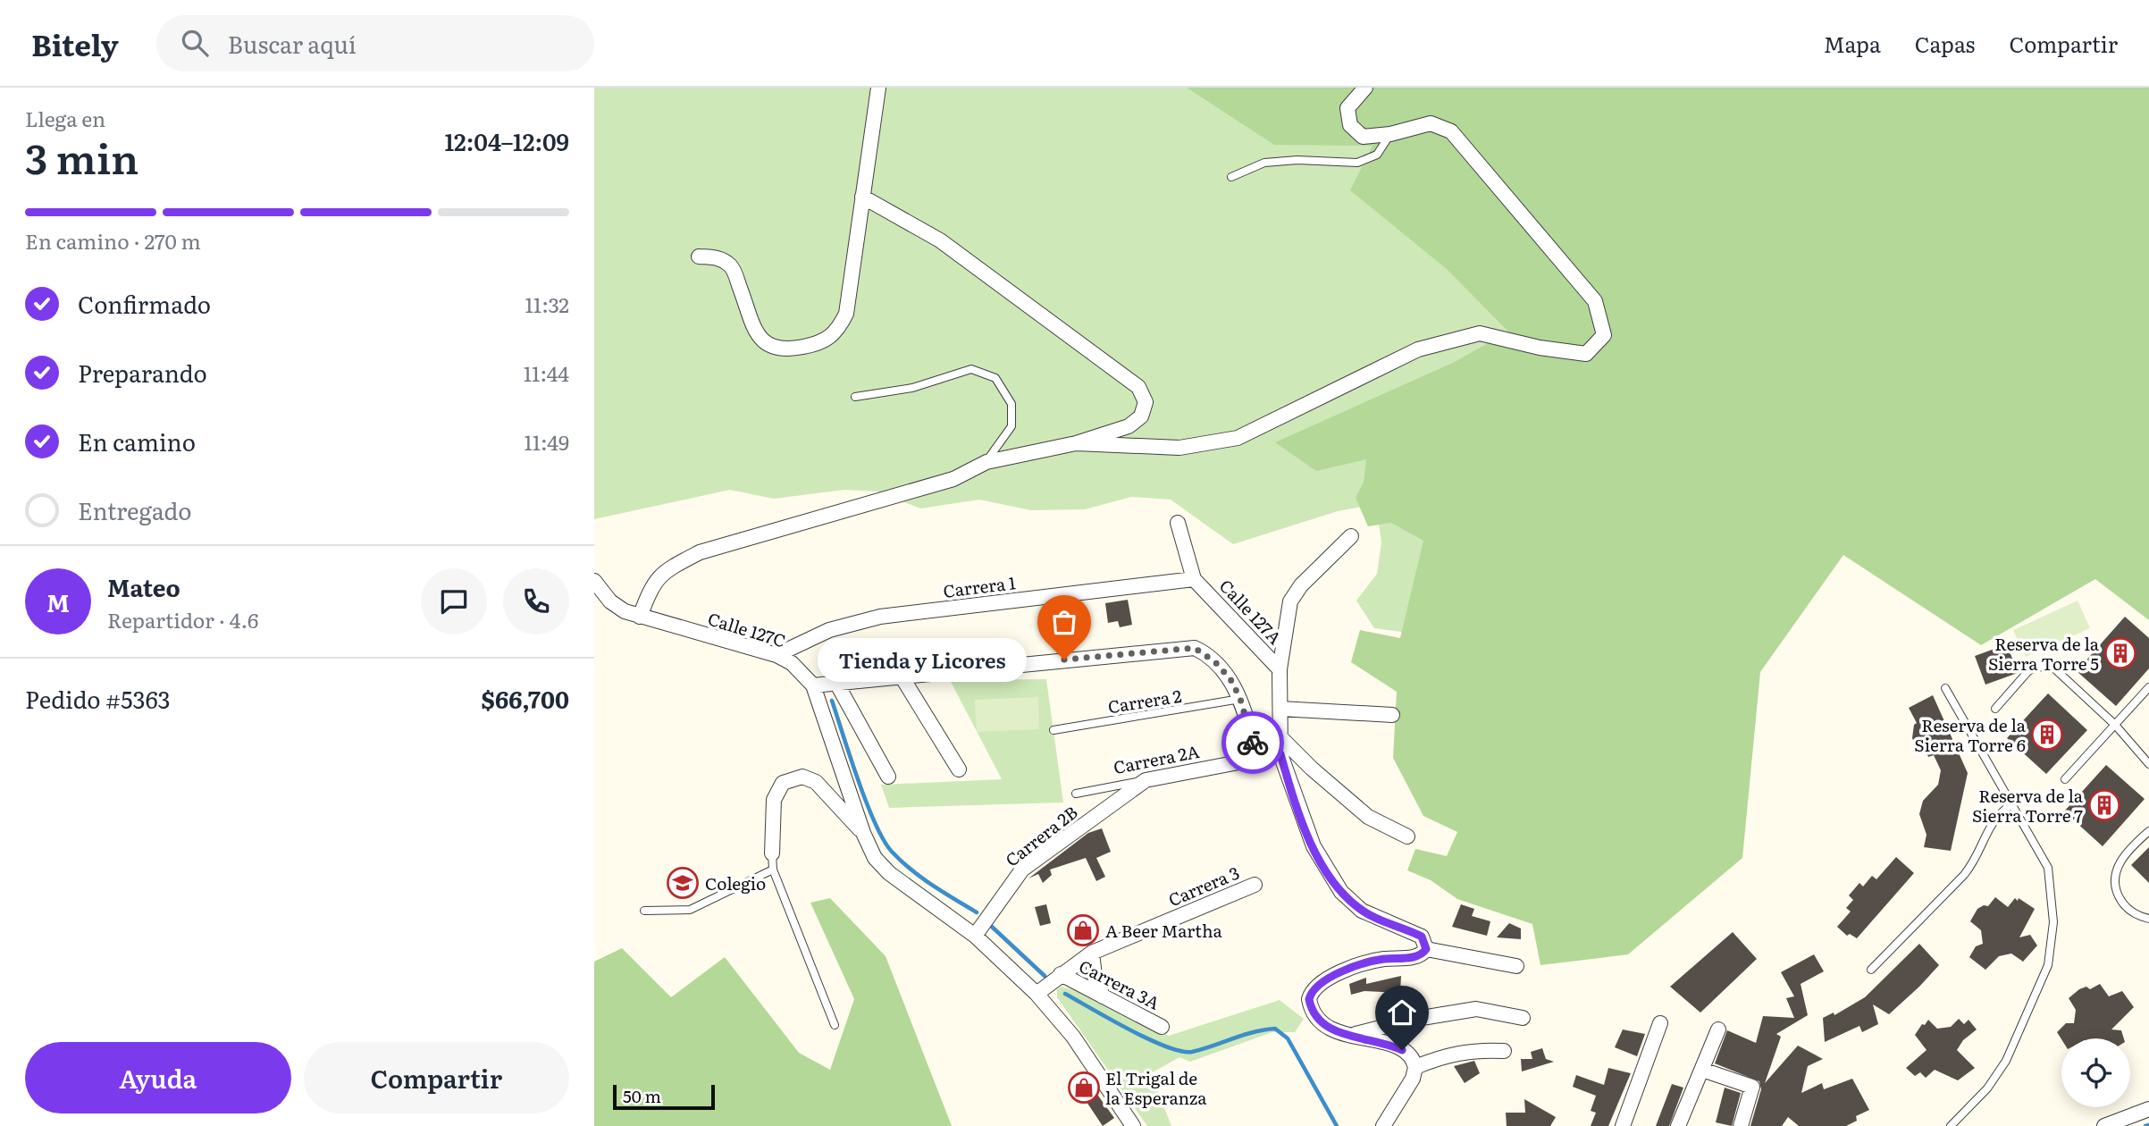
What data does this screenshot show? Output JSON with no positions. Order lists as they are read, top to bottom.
{
  "streets": {
    "street": [
      "Carrera 1",
      "Calle 127A",
      "Calle 127C",
      "Carrera 2A",
      "Carrera 2B",
      "Carrera 3",
      "Carrera 3A"
    ],
    "lane": ["Carrera 2"]
  },
  "crossings": [
    ["Carrera 1", "Calle 127A"],
    ["Carrera 1", "Calle 127C"],
    ["Calle 127C", "Carrera 2B"],
    ["Calle 127C", "Carrera 3"],
    ["Carrera 2A", "Carrera 2B"],
    ["Carrera 3", "Carrera 3A"]
  ],
  "places": {
    "building": ["Reserva de la Sierra Torre 5", "Reserva de la Sierra Torre 6", "Reserva de la Sierra Torre 7"],
    "other": ["Tienda y Licores"],
    "school or university": ["Colegio"],
    "shop": ["A Beer Martha", "El Trigal de la Esperanza"]
  },
  "scale_bar": "50 m",
  "page": {
    "header": "Bitely",
    "search": "Buscar aquí",
    "nav": ["Mapa", "Capas", "Compartir"],
    "heading": ["3 min", "Llega en", "12:04–12:09"],
    "panel": [
      "Mateo",
      "Repartidor · 4.6",
      "Pedido #5363",
      "$66,700"
    ],
    "bar": "En camino · 270 m",
    "list": [
      ["Confirmado", "11:32"],
      ["Preparando", "11:44"],
      ["En camino", "11:49"],
      "Entregado"
    ],
    "round": "M",
    "bubble": "Tienda y Licores",
    "buttons": ["Ayuda", "Compartir"],
    "scale": "50 m"
  }
}
